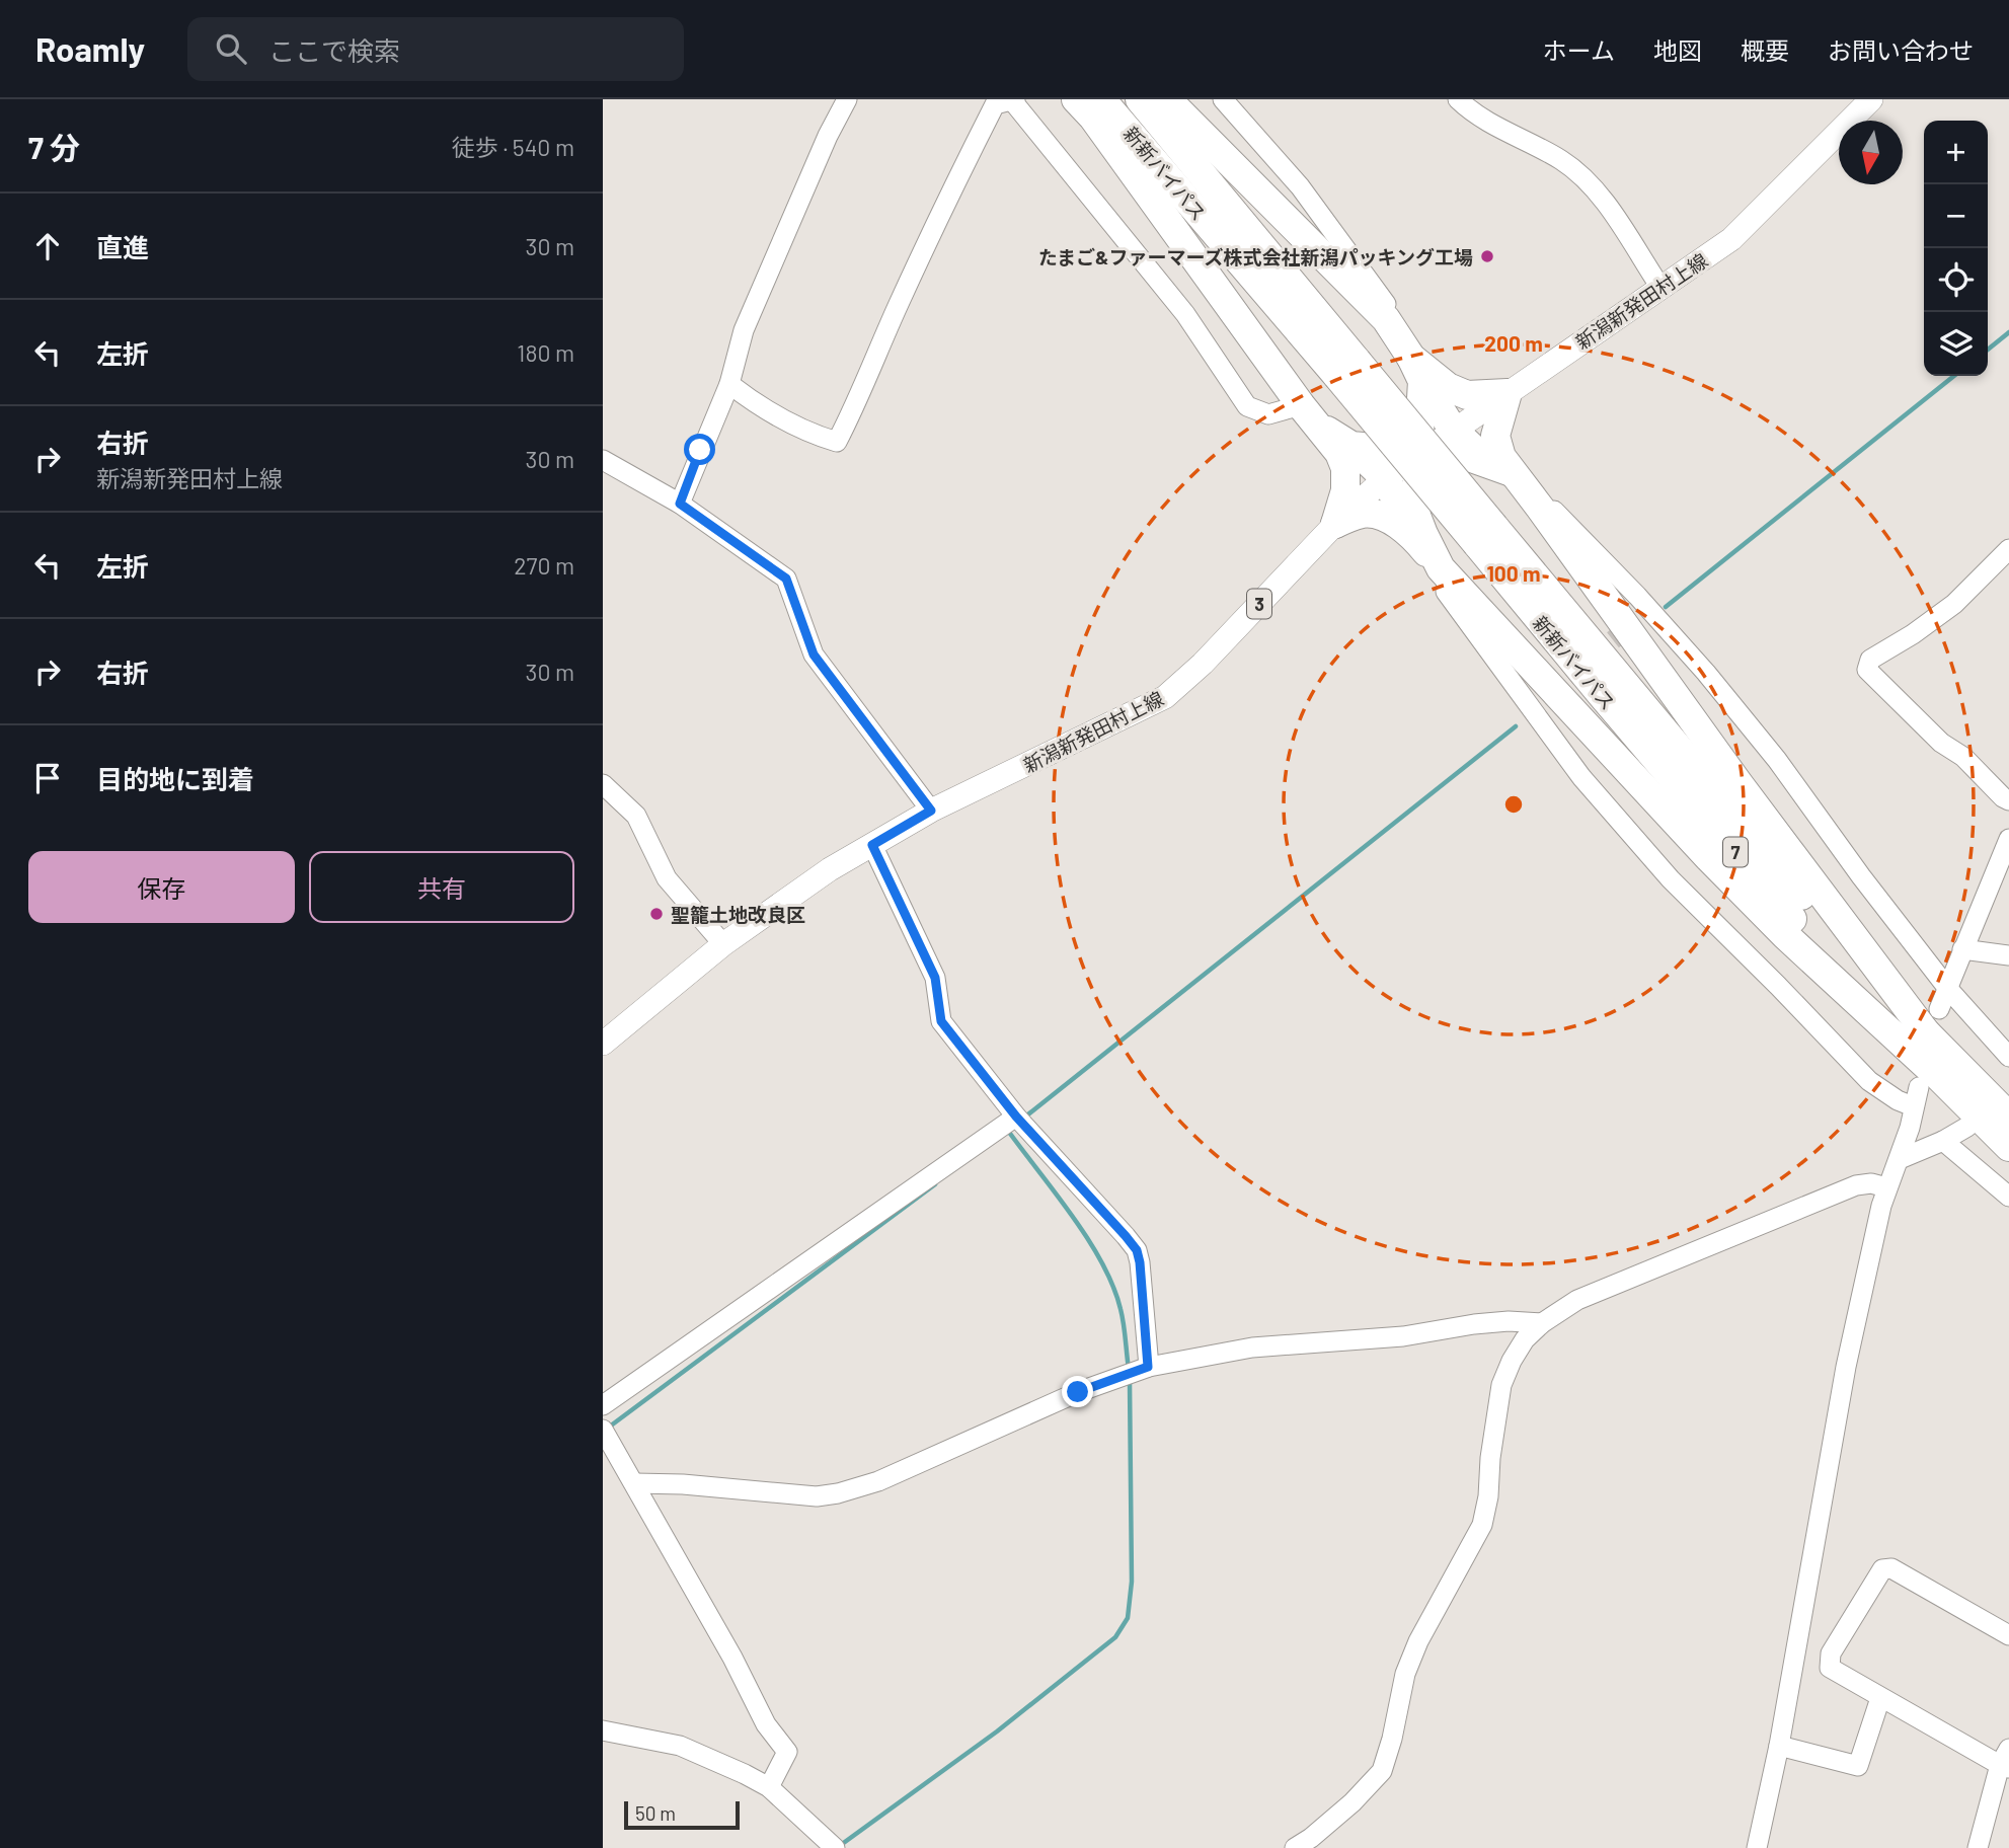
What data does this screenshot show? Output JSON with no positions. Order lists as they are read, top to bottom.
{
  "streets": {
    "highway": ["新新バイパス", "7"],
    "main road": ["新潟新発田村上線", "3"]
  },
  "places": ["たまご&ファーマーズ株式会社新潟パッキング工場", "聖籠土地改良区"],
  "scale_bar": "50 m",
  "north": "bottom",
  "page": {
    "header": "Roamly",
    "search": "ここで検索",
    "nav": [
      "ホーム",
      "地図",
      "概要",
      "お問い合わせ"
    ],
    "heading": ["7 分", "徒歩 · 540 m"],
    "map_buttons": ["+", "−"],
    "list": [
      ["直進", "30 m"],
      ["左折", "180 m"],
      ["右折", "新潟新発田村上線", "30 m"],
      ["左折", "270 m"],
      ["右折", "30 m"],
      "目的地に到着"
    ],
    "buttons": ["保存", "共有"],
    "scale": "50 m"
  },
  "rings": ["200 m", "100 m"]
}
